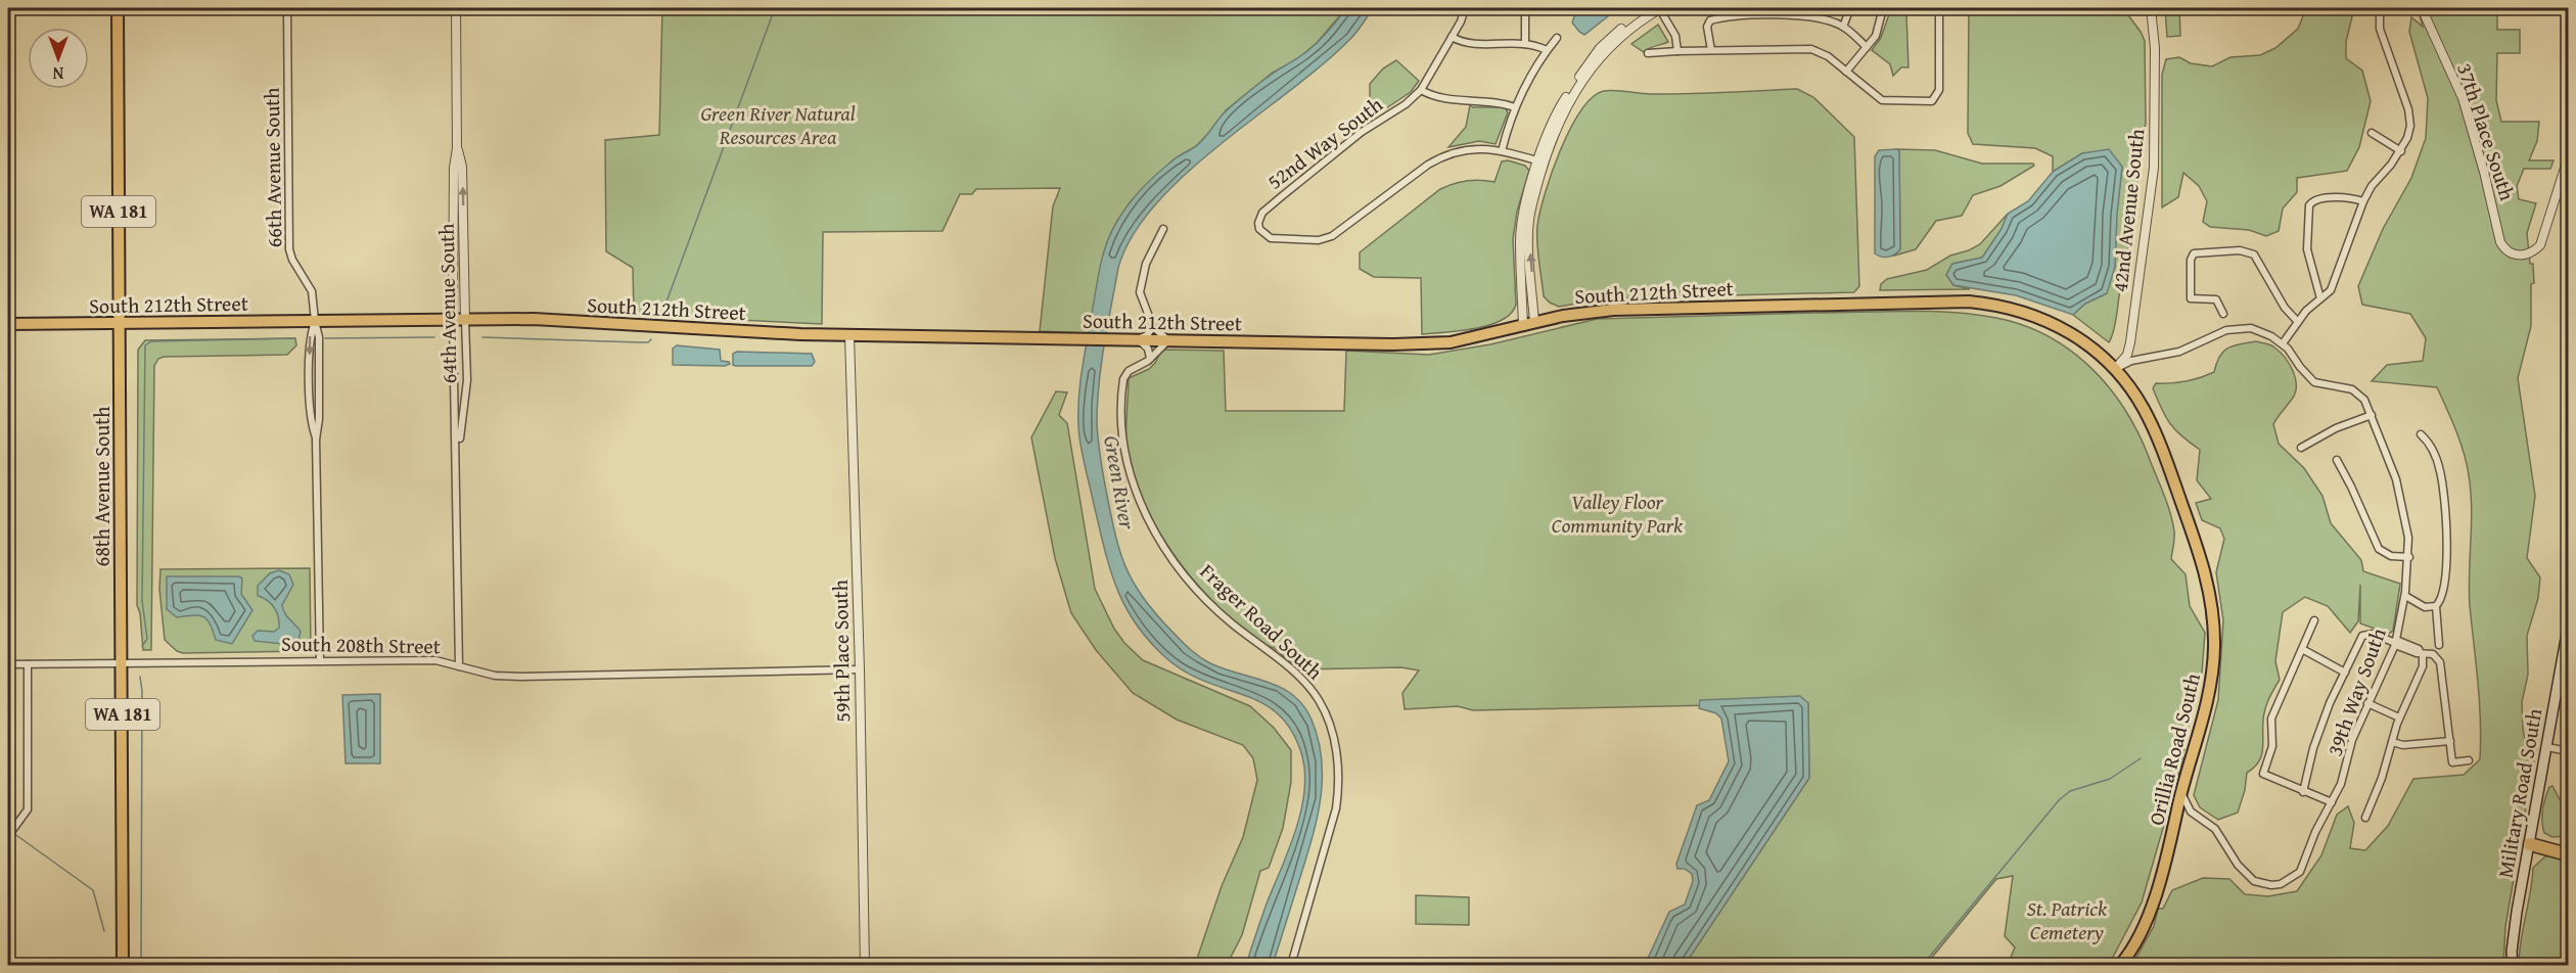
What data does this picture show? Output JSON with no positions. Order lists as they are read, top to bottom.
{
  "streets": {
    "main road": [
      "WA 181",
      "South 212th Street",
      "68th Avenue South",
      "Orillia Road South",
      "Military Road South"
    ],
    "street": [
      "37th Place South",
      "52nd Way South",
      "66th Avenue South",
      "42nd Avenue South",
      "64th Avenue South",
      "Frager Road South",
      "South 208th Street",
      "59th Place South",
      "39th Way South"
    ]
  },
  "crossings": [
    ["66th Avenue South", "South 212th Street"],
    ["66th Avenue South", "South 208th Street"],
    ["42nd Avenue South", "South 212th Street"],
    ["42nd Avenue South", "Orillia Road South"],
    ["South 212th Street", "64th Avenue South"],
    ["South 212th Street", "68th Avenue South"],
    ["South 212th Street", "Frager Road South"],
    ["South 212th Street", "59th Place South"],
    ["South 212th Street", "Orillia Road South"],
    ["64th Avenue South", "South 208th Street"],
    ["68th Avenue South", "South 208th Street"],
    ["South 208th Street", "59th Place South"]
  ],
  "water": ["Green River"],
  "parks": ["Green River Natural Resources Area", "Valley Floor Community Park", "St. Patrick Cemetery"],
  "north": "bottom"
}
